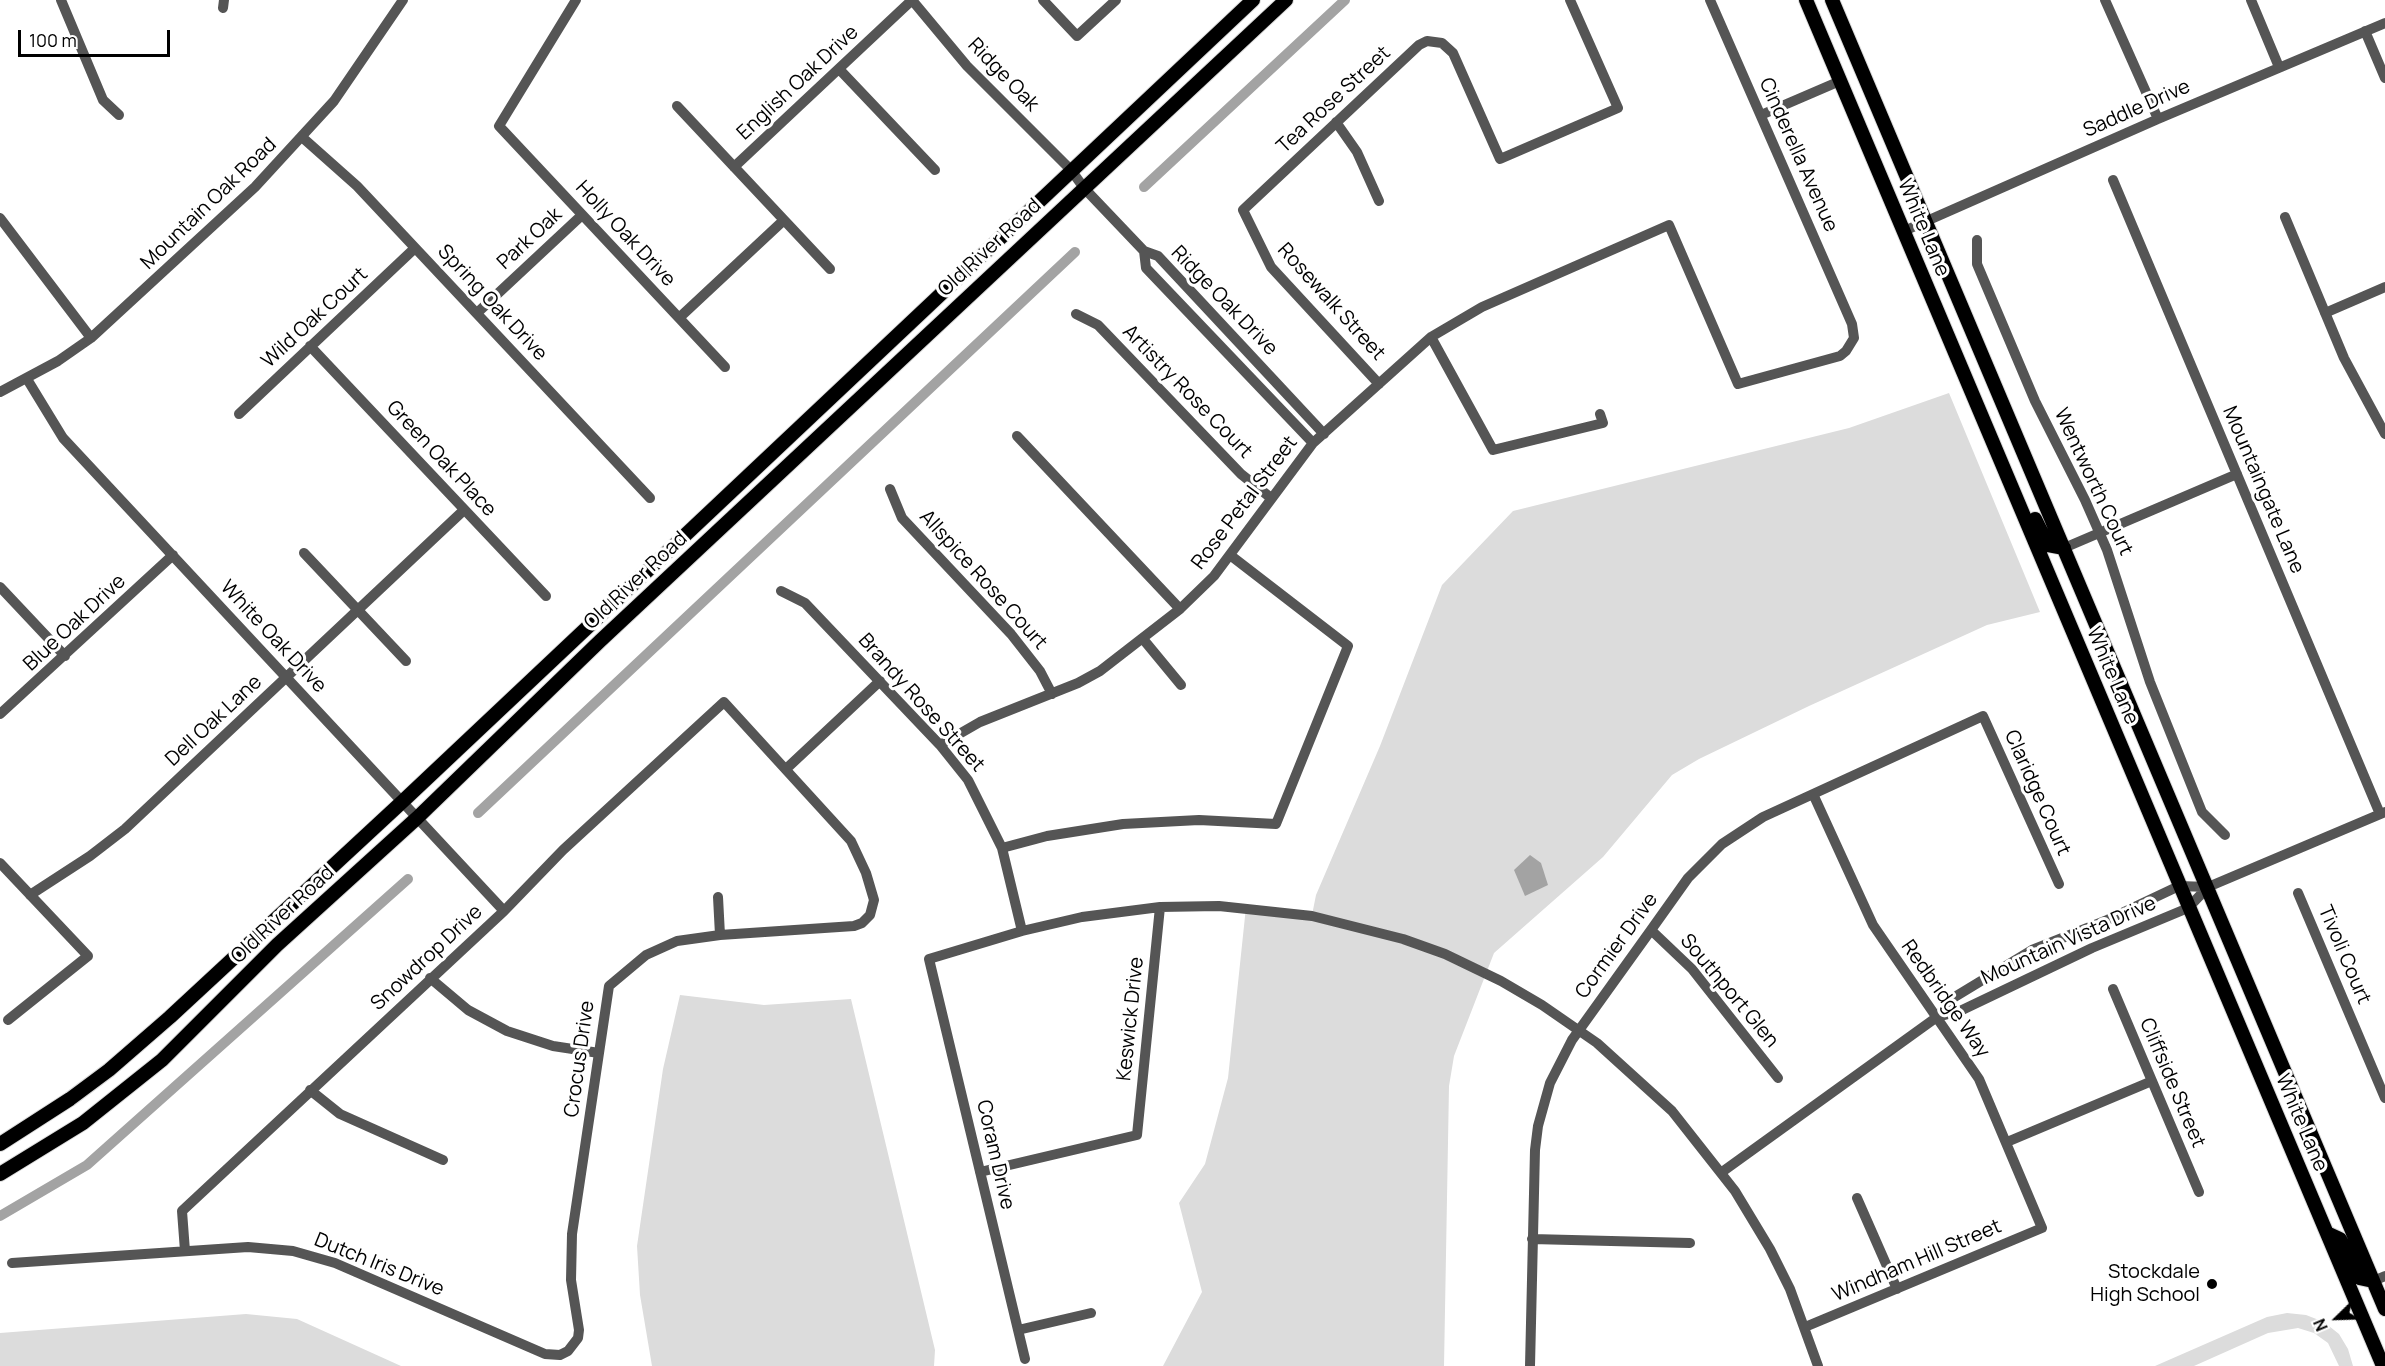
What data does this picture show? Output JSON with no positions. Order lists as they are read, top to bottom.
{
  "streets": {
    "main road": ["White Lane", "Old River Road"],
    "street": [
      "Ridge Oak",
      "English Oak Drive",
      "Tea Rose Street",
      "Saddle Drive",
      "Cinderella Avenue",
      "Mountain Oak Road",
      "Holly Oak Drive",
      "Park Oak",
      "Ridge Oak Drive",
      "Rosewalk Street",
      "Spring Oak Drive",
      "Wild Oak Court",
      "Artistry Rose Court",
      "Green Oak Place",
      "Wentworth Court",
      "Mountaingate Lane",
      "Rose Petal Street",
      "Allspice Rose Court",
      "Blue Oak Drive",
      "White Oak Drive",
      "Brandy Rose Street",
      "Dell Oak Lane",
      "Claridge Court",
      "Mountain Vista Drive",
      "Cormier Drive",
      "Tivoli Court",
      "Snowdrop Drive",
      "Southport Glen",
      "Redbridge Way",
      "Keswick Drive",
      "Crocus Drive",
      "Cliffside Street",
      "Coram Drive",
      "Windham Hill Street",
      "Dutch Iris Drive"
    ]
  },
  "crossings": [
    ["Ridge Oak", "English Oak Drive"],
    ["Ridge Oak", "Old River Road"],
    ["Ridge Oak", "Ridge Oak Drive"],
    ["Tea Rose Street", "Rosewalk Street"],
    ["Saddle Drive", "White Lane"],
    ["Cinderella Avenue", "Rose Petal Street"],
    ["Mountain Oak Road", "Spring Oak Drive"],
    ["Mountain Oak Road", "White Oak Drive"],
    ["White Lane", "Mountain Vista Drive"],
    ["Holly Oak Drive", "Park Oak"],
    ["Park Oak", "Spring Oak Drive"],
    ["Old River Road", "Ridge Oak Drive"],
    ["Old River Road", "White Oak Drive"],
    ["Ridge Oak Drive", "Rose Petal Street"],
    ["Rosewalk Street", "Rose Petal Street"],
    ["Spring Oak Drive", "Wild Oak Court"],
    ["Wild Oak Court", "Green Oak Place"],
    ["Artistry Rose Court", "Rose Petal Street"],
    ["Green Oak Place", "Dell Oak Lane"],
    ["Mountaingate Lane", "Mountain Vista Drive"],
    ["Rose Petal Street", "Allspice Rose Court"],
    ["Rose Petal Street", "Brandy Rose Street"],
    ["Blue Oak Drive", "White Oak Drive"],
    ["White Oak Drive", "Dell Oak Lane"],
    ["White Oak Drive", "Snowdrop Drive"],
    ["Brandy Rose Street", "Coram Drive"],
    ["Claridge Court", "Cormier Drive"],
    ["Mountain Vista Drive", "Redbridge Way"],
    ["Cormier Drive", "Southport Glen"],
    ["Cormier Drive", "Redbridge Way"],
    ["Snowdrop Drive", "Crocus Drive"],
    ["Snowdrop Drive", "Dutch Iris Drive"],
    ["Redbridge Way", "Windham Hill Street"],
    ["Keswick Drive", "Coram Drive"],
    ["Crocus Drive", "Dutch Iris Drive"]
  ],
  "places": ["Stockdale High School"],
  "scale_bar": "100 m",
  "north": "bottom left"
}
